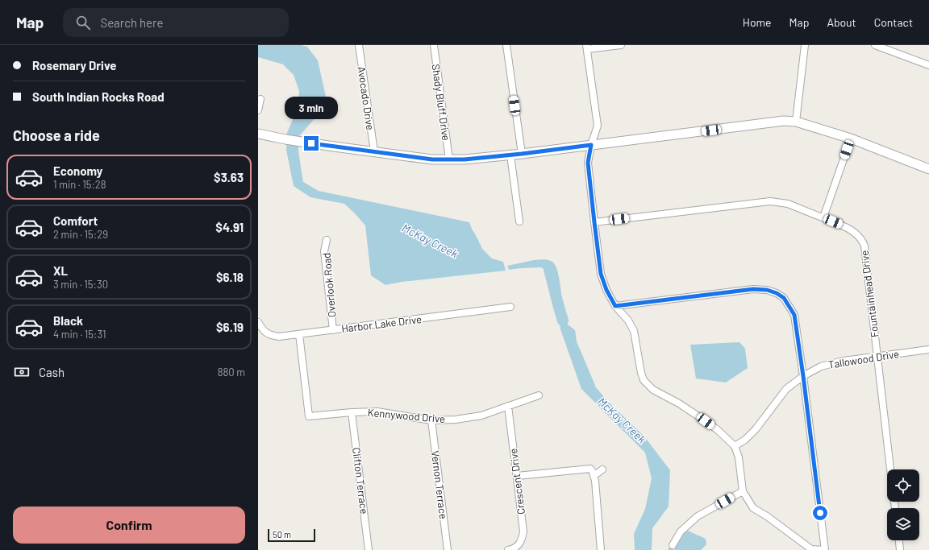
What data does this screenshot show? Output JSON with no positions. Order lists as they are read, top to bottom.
{
  "streets": {
    "street": [
      "Avocado Drive",
      "Shady Bluff Drive",
      "Overlook Road",
      "Fountainhead Drive",
      "Harbor Lake Drive",
      "Tallowood Drive",
      "Kennywood Drive",
      "Clifton Terrace",
      "Crescent Drive",
      "Vernon Terrace"
    ]
  },
  "crossings": [
    ["Overlook Road", "Harbor Lake Drive"],
    ["Fountainhead Drive", "Tallowood Drive"],
    ["Harbor Lake Drive", "Kennywood Drive"],
    ["Kennywood Drive", "Clifton Terrace"],
    ["Kennywood Drive", "Crescent Drive"],
    ["Kennywood Drive", "Vernon Terrace"]
  ],
  "water": ["McKay Creek"],
  "scale_bar": "50 m",
  "page": {
    "header": "Map",
    "search": "Search here",
    "nav": [
      "Home",
      "Map",
      "About",
      "Contact"
    ],
    "banner": ["Rosemary Drive", "South Indian Rocks Road"],
    "bubble": "3 min",
    "heading": "Choose a ride",
    "list": [
      {
        "name": "Economy",
        "note": "1 min · 15:28",
        "value": "$3.63"
      },
      {
        "name": "Comfort",
        "note": "2 min · 15:29",
        "value": "$4.91"
      },
      {
        "name": "XL",
        "note": "3 min · 15:30",
        "value": "$6.18"
      },
      {
        "name": "Black",
        "note": "4 min · 15:31",
        "value": "$6.19"
      }
    ],
    "pay": ["Cash", "880 m"],
    "buttons": "Confirm",
    "scale": "50 m"
  }
}
